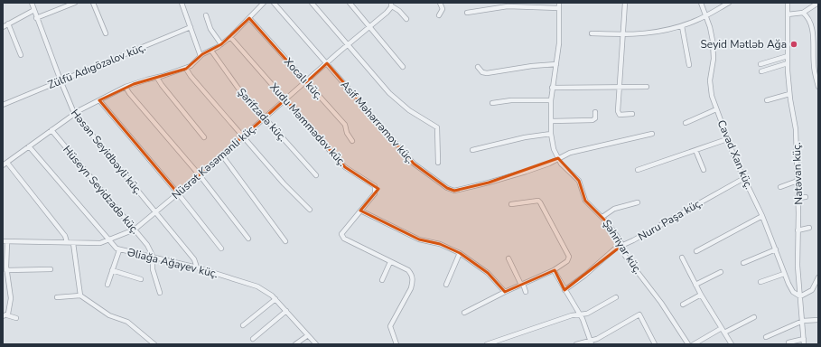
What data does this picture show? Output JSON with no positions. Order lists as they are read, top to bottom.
{
  "streets": {
    "street": [
      "Zülfü Adıgözəlov küç.",
      "Xocalı küç.",
      "Şərifzadə küç.",
      "Asif Məhərrəmov küç.",
      "Xudu Məmmədov küç.",
      "Həsən Seyidbəyli küç.",
      "Cavad Xan küç.",
      "Nüsrət Kəsəmənli küç.",
      "Natəvan küç.",
      "Hüseyn Seyidzadə küç.",
      "Nuru Paşa küç.",
      "Şəhriyar küç.",
      "Əliağa Ağayev küç."
    ]
  },
  "crossings": [
    ["Zülfü Adıgözəlov küç.", "Həsən Seyidbəyli küç."],
    ["Xocalı küç.", "Nüsrət Kəsəmənli küç."],
    ["Şərifzadə küç.", "Nüsrət Kəsəmənli küç."],
    ["Asif Məhərrəmov küç.", "Nüsrət Kəsəmənli küç."],
    ["Asif Məhərrəmov küç.", "Şəhriyar küç."],
    ["Xudu Məmmədov küç.", "Nüsrət Kəsəmənli küç."],
    ["Həsən Seyidbəyli küç.", "Nüsrət Kəsəmənli küç."],
    ["Həsən Seyidbəyli küç.", "Əliağa Ağayev küç."],
    ["Cavad Xan küç.", "Natəvan küç."],
    ["Cavad Xan küç.", "Nuru Paşa küç."],
    ["Nüsrət Kəsəmənli küç.", "Hüseyn Seyidzadə küç."],
    ["Nüsrət Kəsəmənli küç.", "Əliağa Ağayev küç."],
    ["Hüseyn Seyidzadə küç.", "Əliağa Ağayev küç."],
    ["Nuru Paşa küç.", "Şəhriyar küç."]
  ],
  "places": ["Seyid Mətləb Ağa"]
}
